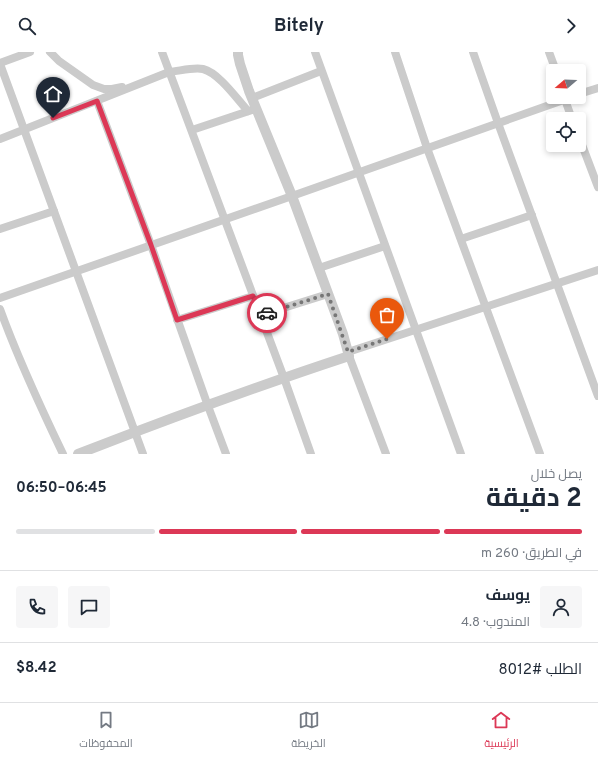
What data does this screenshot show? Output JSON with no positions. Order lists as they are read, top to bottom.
{
  "north": "left",
  "page": {
    "header": "Bitely",
    "heading": ["2 دقيقة", "يصل خلال", "06:45–06:50"],
    "panel": [
      "يوسف",
      "المندوب · 4.8",
      "الطلب #8012",
      "$8.42"
    ],
    "bar": "في الطريق · 260 m",
    "tabs": ["الرئيسية", "الخريطة", "المحفوظات"]
  }
}
